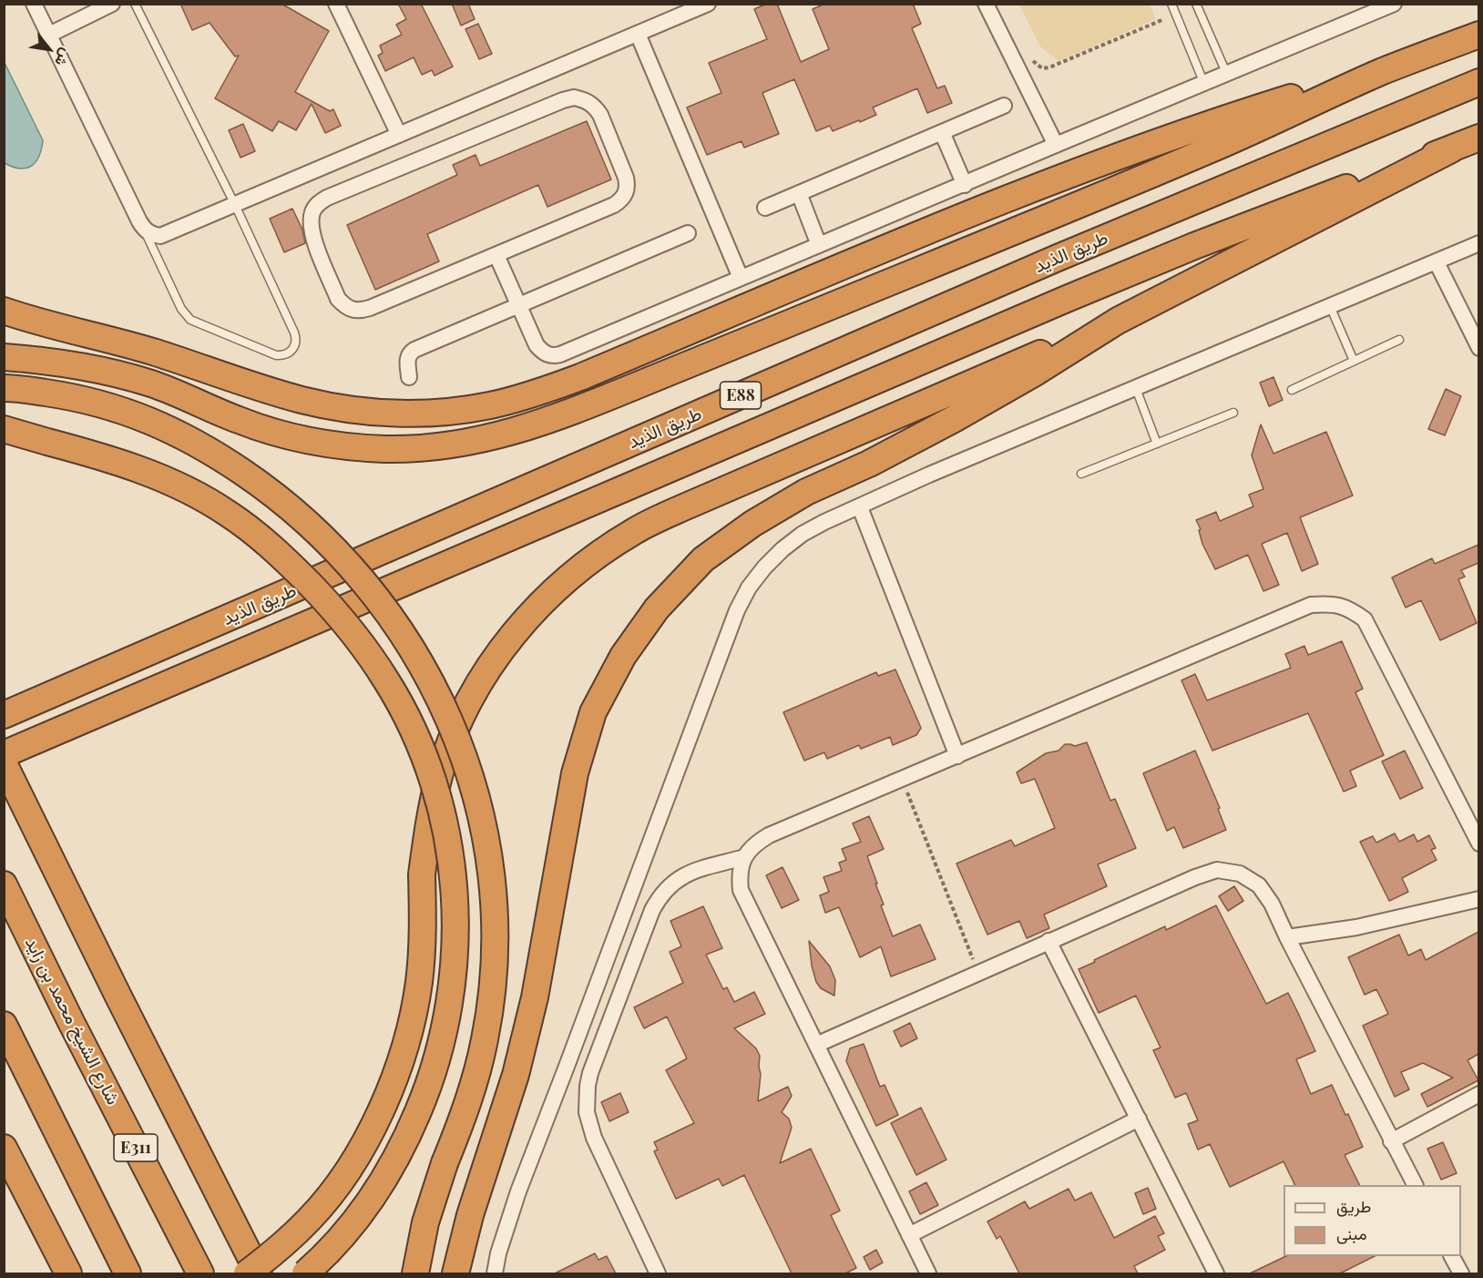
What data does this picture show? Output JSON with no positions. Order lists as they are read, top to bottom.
{
  "streets": {
    "highway": [
      "طريق الذيد",
      "E88",
      "شارع الشيخ محمد بن زايد",
      "E311"
    ]
  },
  "legend": ["طريق", "مبنى"],
  "north": "bottom right"
}
